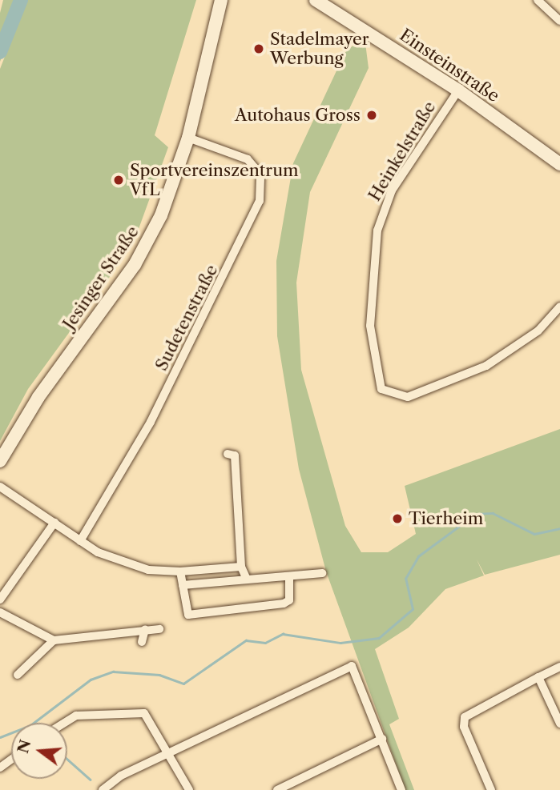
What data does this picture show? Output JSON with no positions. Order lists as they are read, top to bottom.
{
  "streets": {
    "main road": ["Einsteinstraße", "Jesinger Straße"],
    "street": ["Heinkelstraße", "Sudetenstraße"]
  },
  "crossings": [
    ["Einsteinstraße", "Heinkelstraße"],
    ["Jesinger Straße", "Sudetenstraße"]
  ],
  "places": [
    "Stadelmayer Werbung",
    "Autohaus Gross",
    "Sportvereinszentrum VfL",
    "Tierheim"
  ],
  "north": "left"
}
